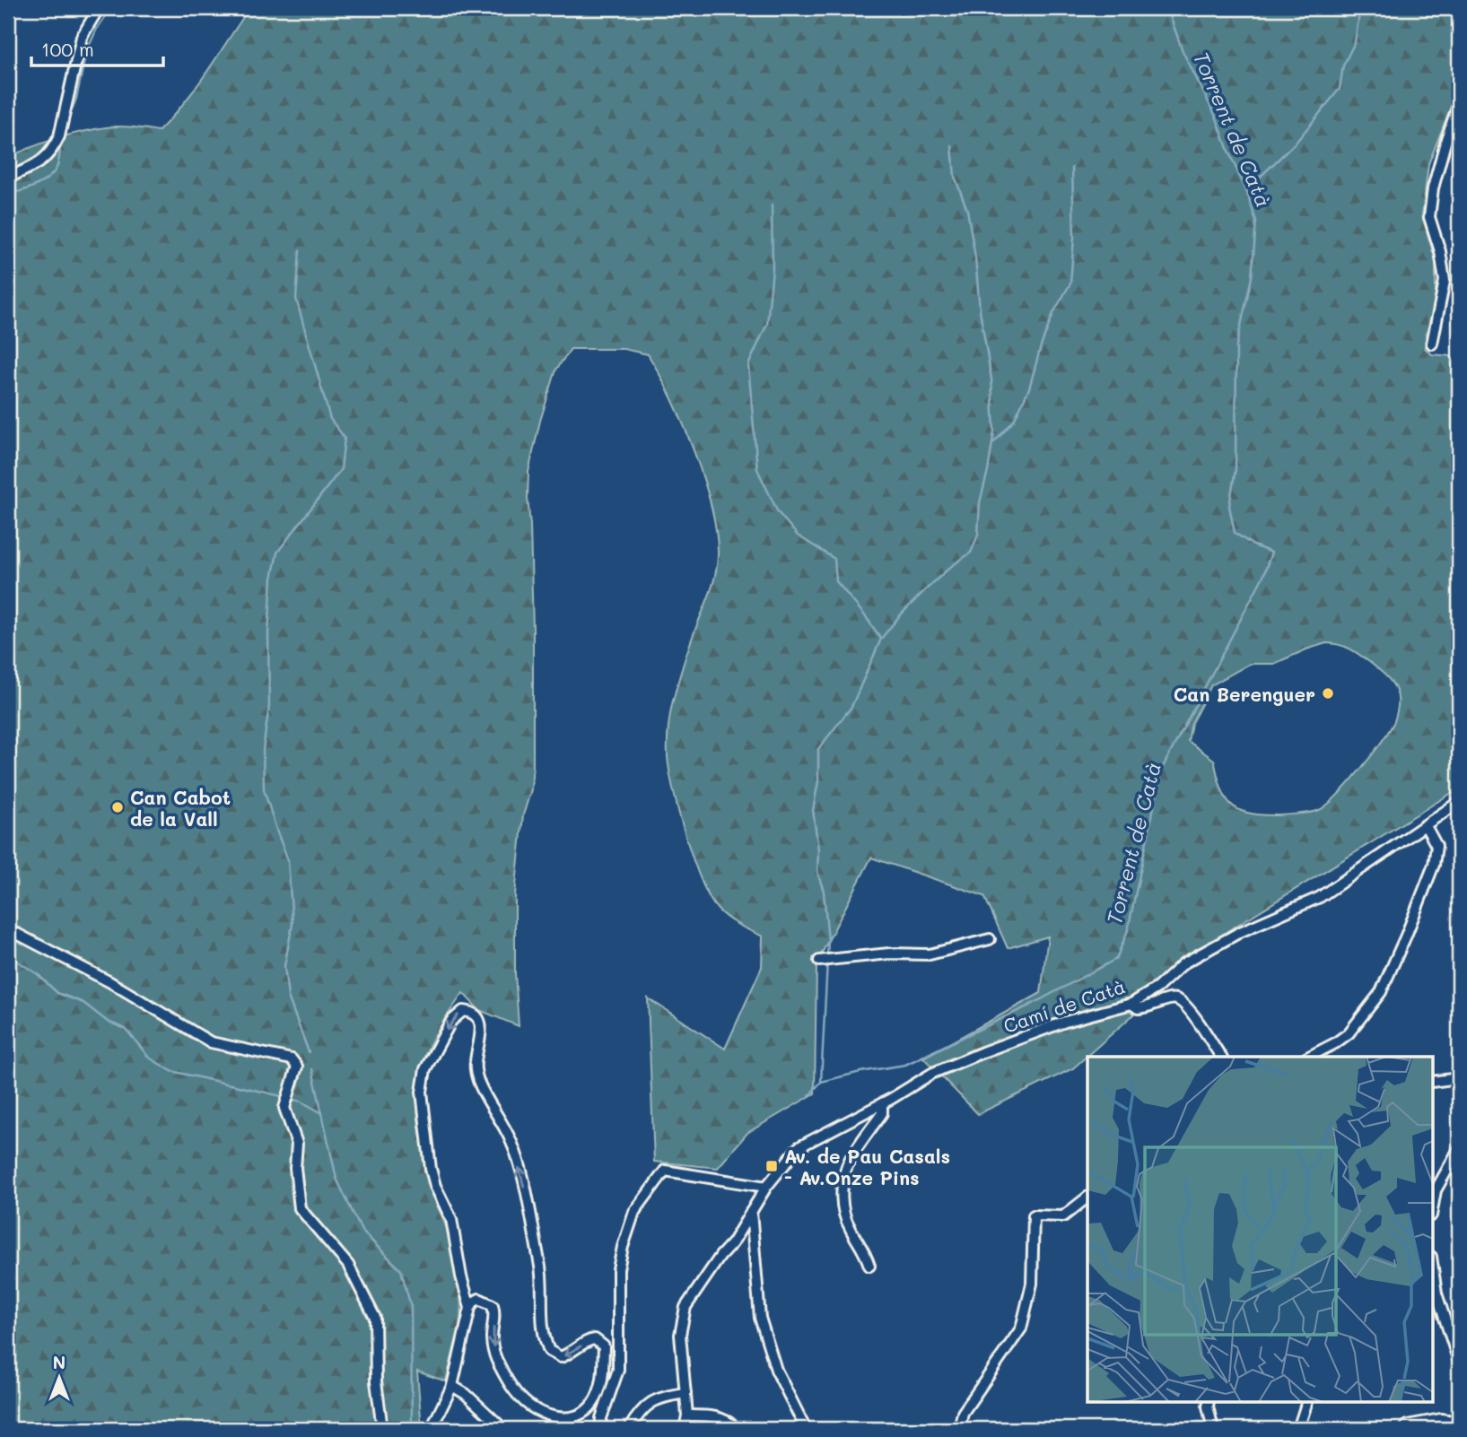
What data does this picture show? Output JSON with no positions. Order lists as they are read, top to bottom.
{
  "streets": {
    "street": ["Camí de Catà"]
  },
  "water": ["Torrent de Catà"],
  "places": {
    "other": ["Can Berenguer", "Can Cabot de la Vall"],
    "transit": ["Av. de Pau Casals - Av.Onze Pins"]
  },
  "scale_bar": "100 m",
  "north": "top"
}
